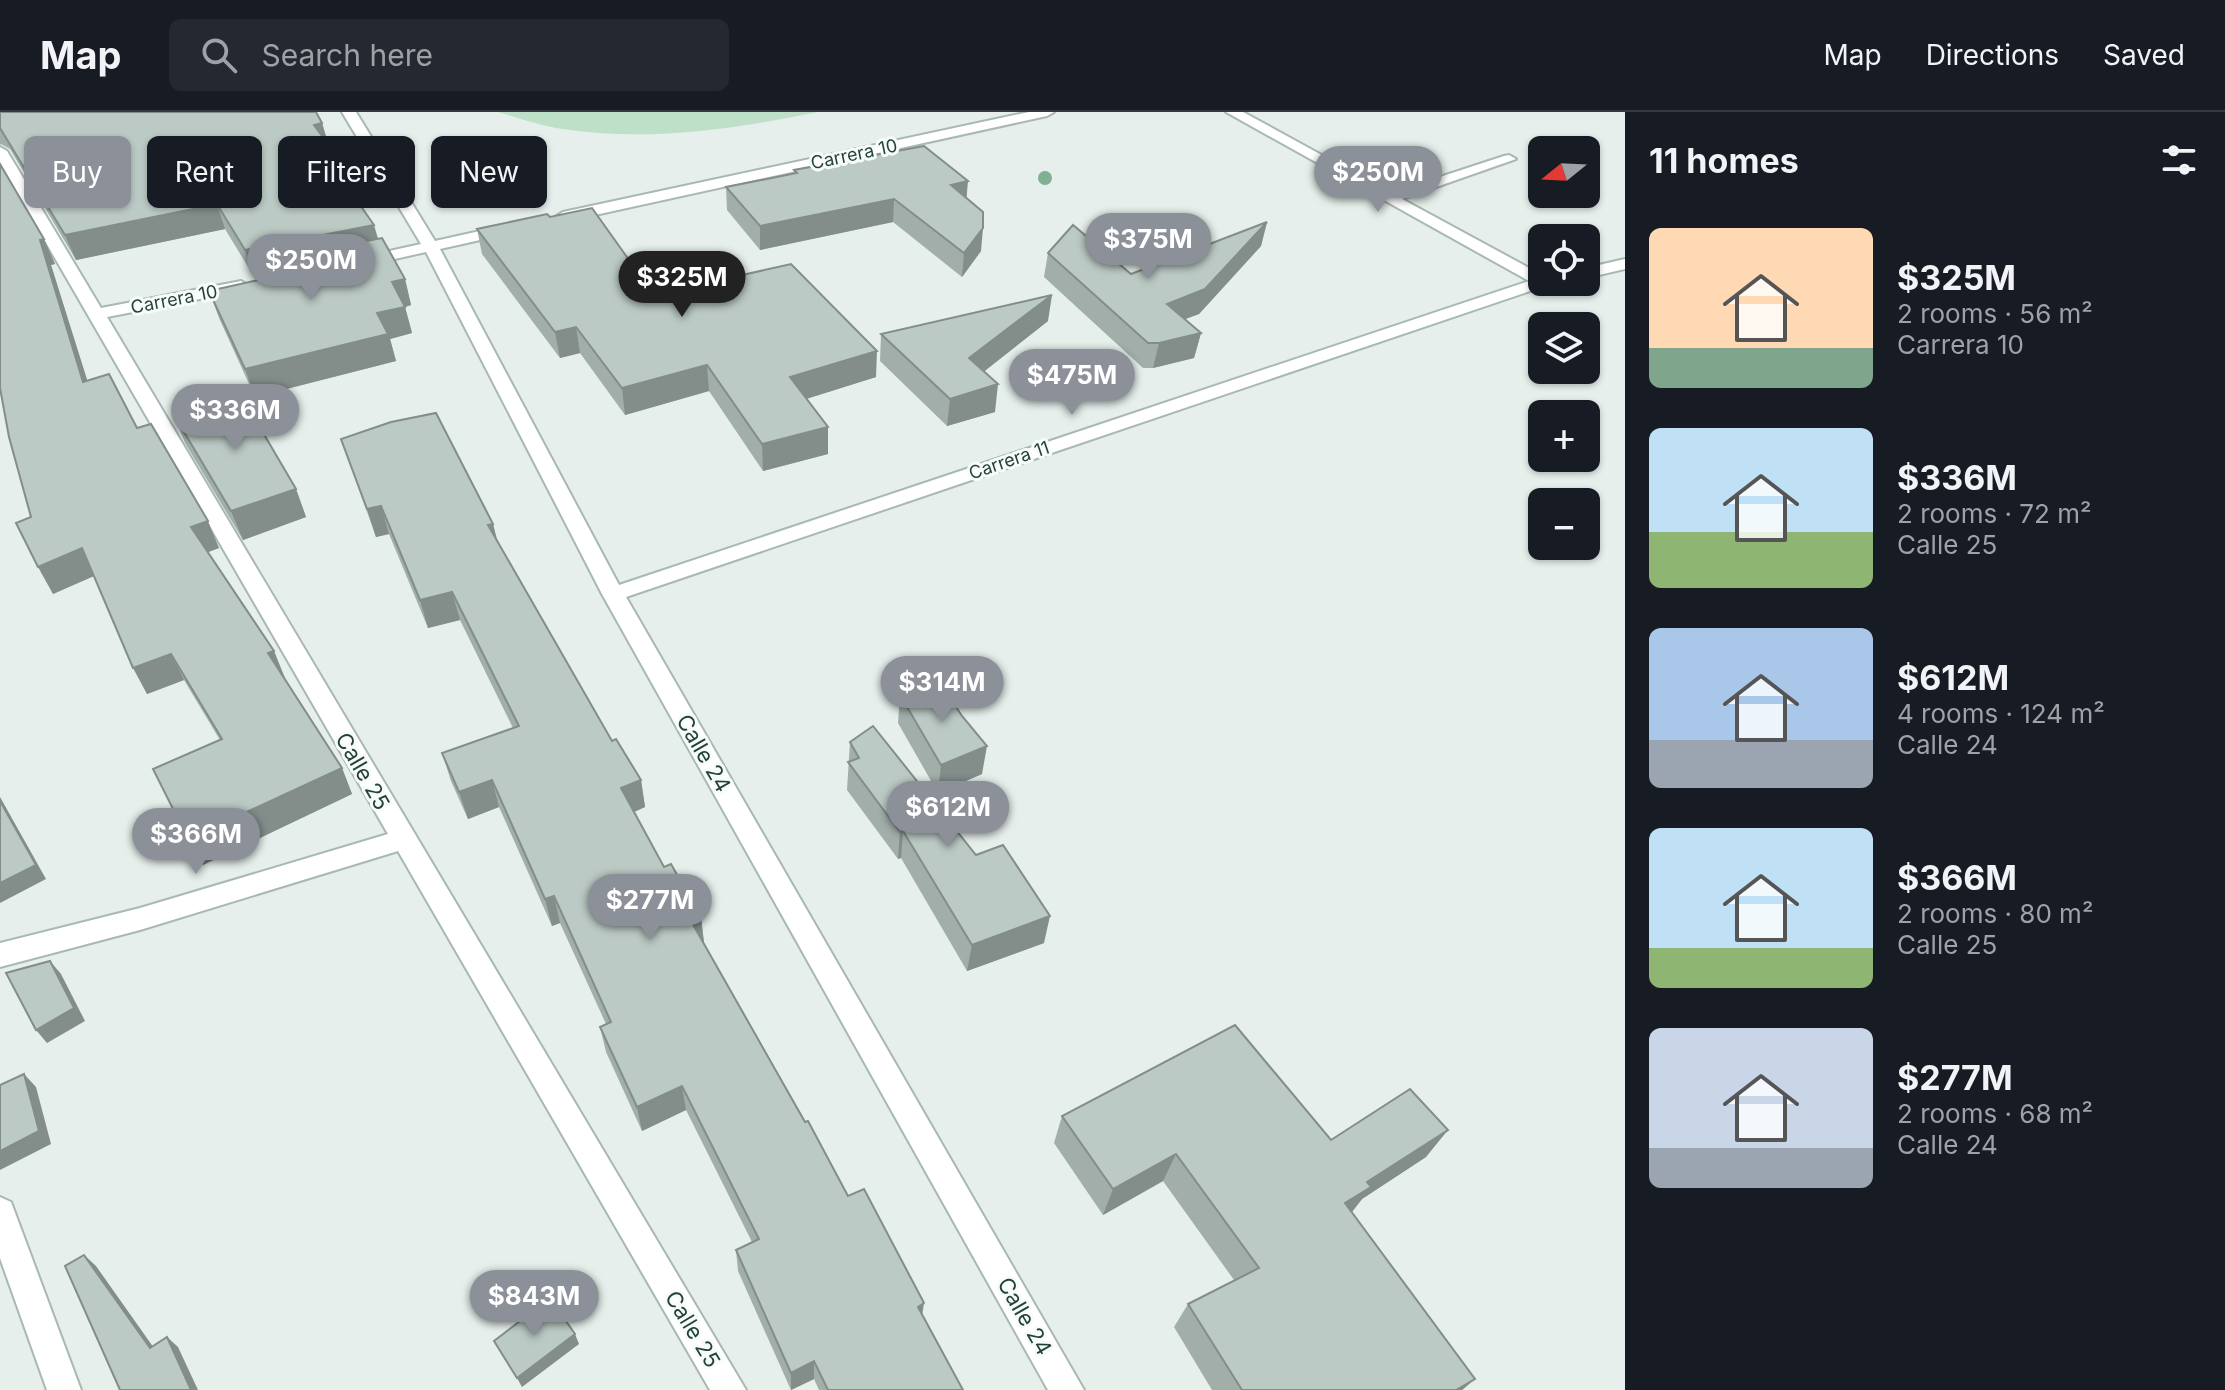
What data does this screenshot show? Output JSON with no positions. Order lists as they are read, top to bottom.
{
  "streets": {
    "street": [
      "Carrera 10",
      "Carrera 11",
      "Calle 24",
      "Calle 25"
    ]
  },
  "crossings": [
    ["Carrera 10", "Calle 25"],
    ["Carrera 11", "Calle 24"]
  ],
  "north": "left",
  "page": {
    "header": "Map",
    "search": "Search here",
    "nav": ["Map", "Directions", "Saved"],
    "heading": "11 homes",
    "map_buttons": ["+", "−"],
    "chip": [
      "Buy",
      "Rent",
      "Filters",
      "New"
    ],
    "price": [
      "$250M",
      "$375M",
      "$250M",
      "$325M",
      "$475M",
      "$336M",
      "$314M",
      "$612M",
      "$366M",
      "$277M",
      "$843M"
    ],
    "list": [
      {
        "name": "$325M",
        "note": "2 rooms · 56 m² · Carrera 10"
      },
      {
        "name": "$336M",
        "note": "2 rooms · 72 m² · Calle 25"
      },
      {
        "name": "$612M",
        "note": "4 rooms · 124 m² · Calle 24"
      },
      {
        "name": "$366M",
        "note": "2 rooms · 80 m² · Calle 25"
      },
      {
        "name": "$277M",
        "note": "2 rooms · 68 m² · Calle 24"
      }
    ]
  }
}
